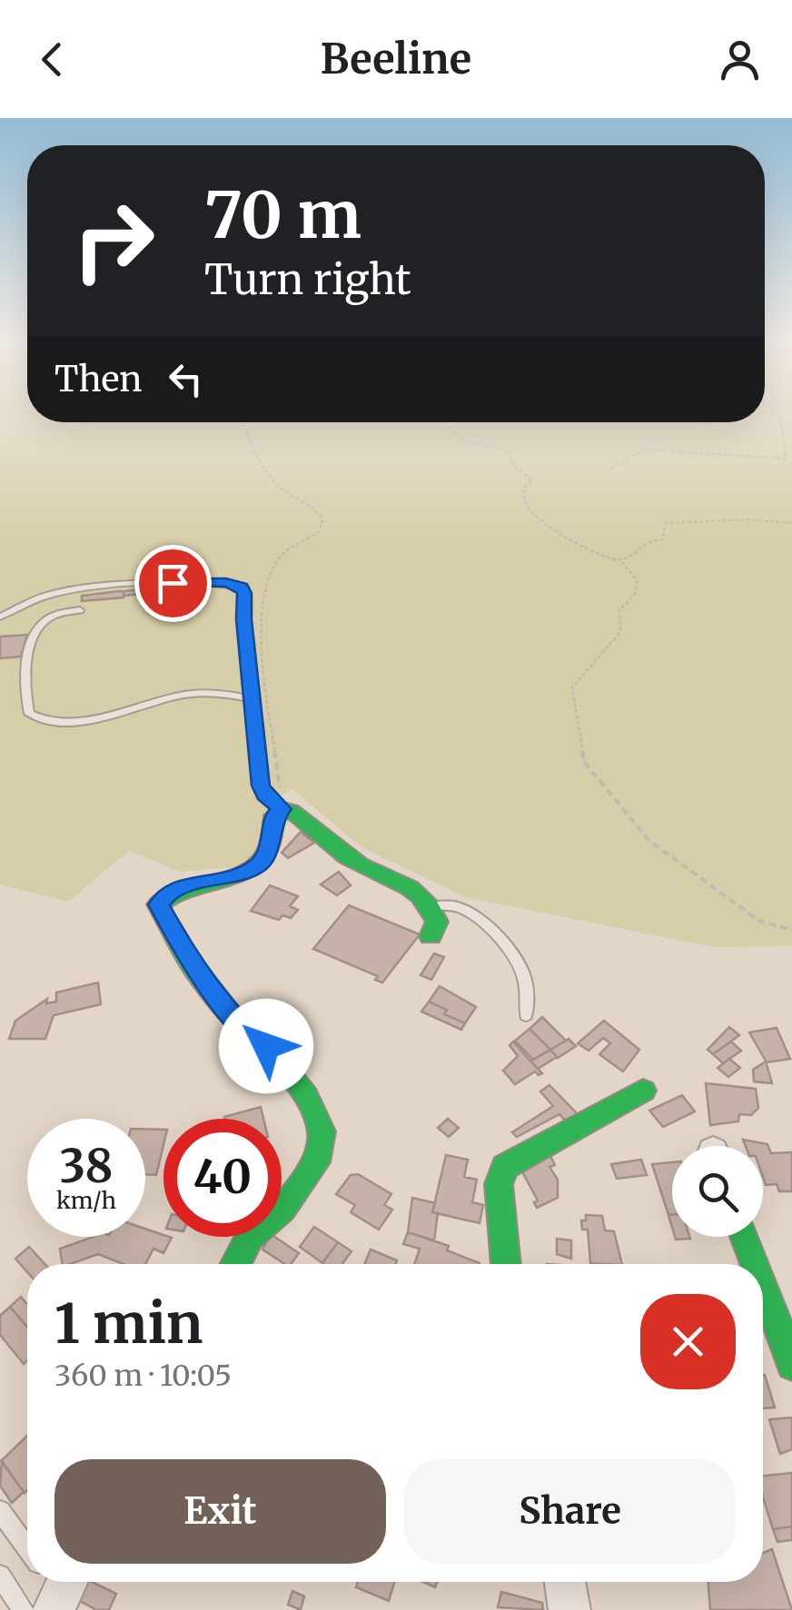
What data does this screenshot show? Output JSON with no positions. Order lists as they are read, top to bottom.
{
  "page": {
    "header": "Beeline",
    "turn": ["70 m", "Turn right"],
    "then": "Then",
    "speed": "38 km/h",
    "limit": "40",
    "heading": ["1 min", "360 m · 10:05"],
    "buttons": ["Exit", "Share"]
  }
}
